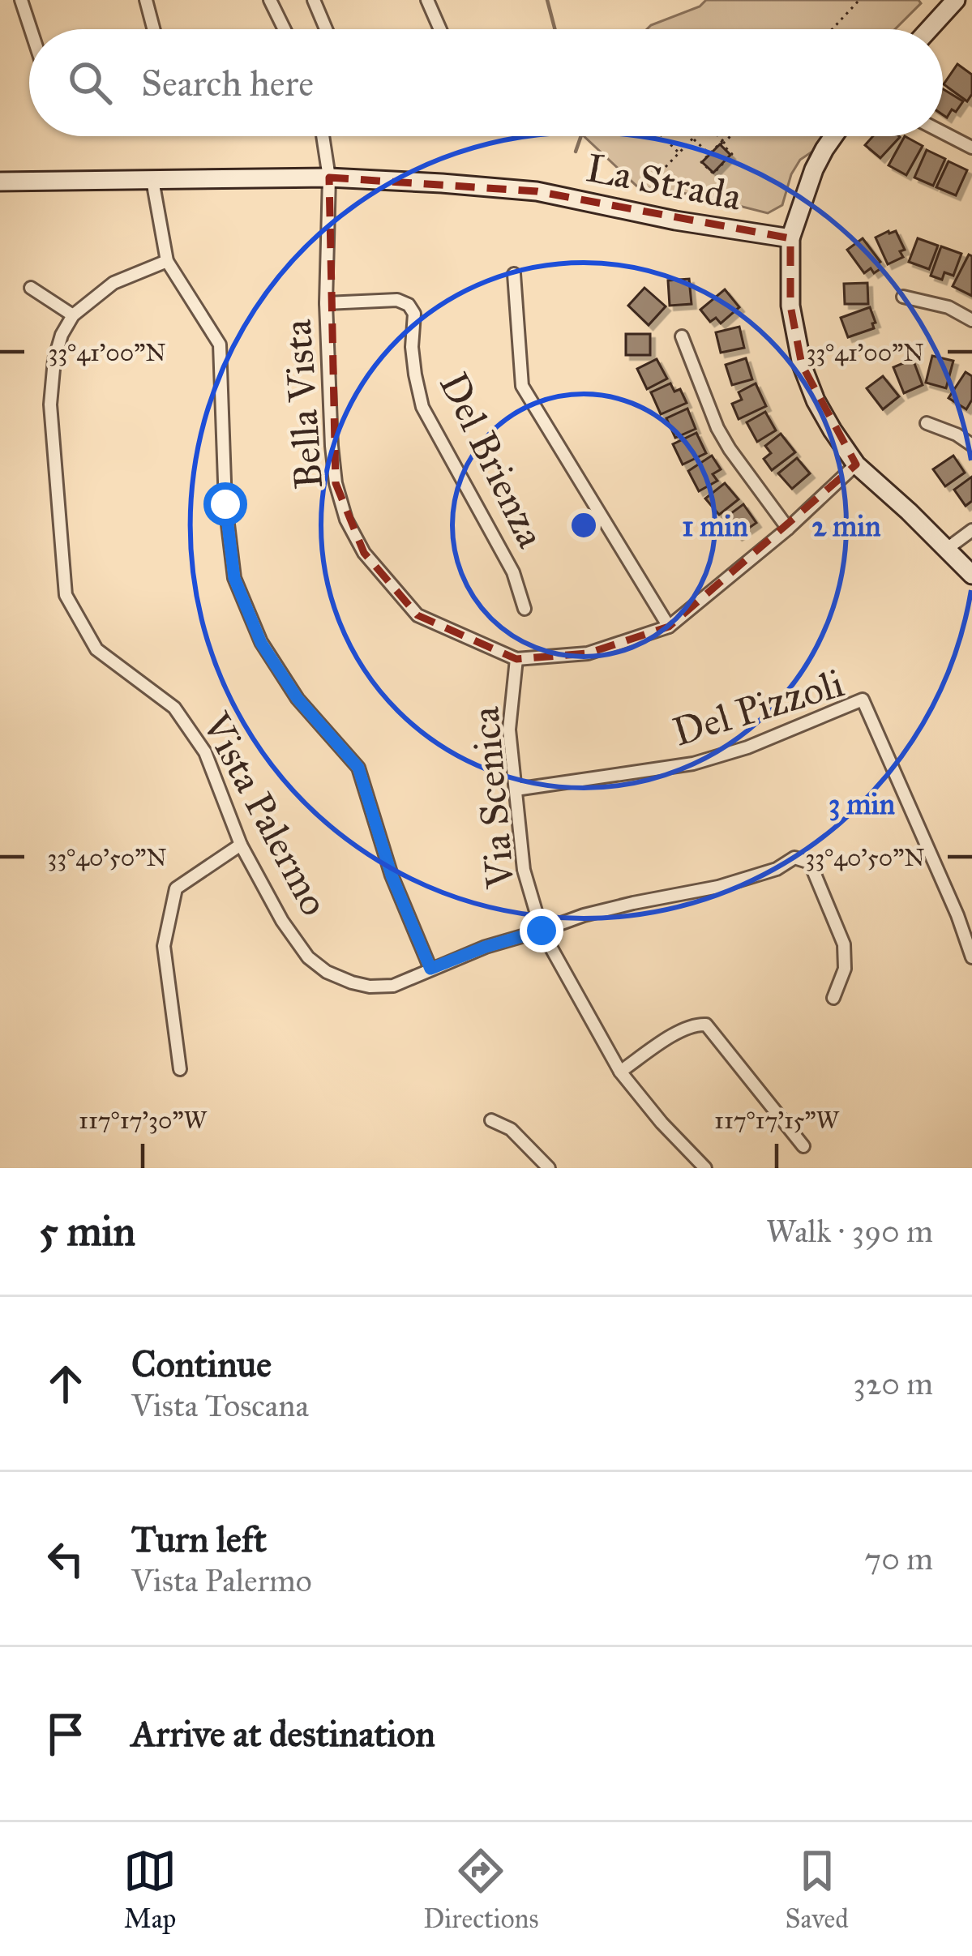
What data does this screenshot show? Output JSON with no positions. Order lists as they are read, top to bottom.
{
  "streets": {
    "street": [
      "La Strada",
      "Bella Vista",
      "Del Brienza",
      "Del Pizzoli",
      "Via Scenica",
      "Vista Palermo"
    ]
  },
  "crossings": [
    ["La Strada", "Bella Vista"],
    ["Bella Vista", "Del Brienza"],
    ["Bella Vista", "Via Scenica"],
    ["Del Pizzoli", "Via Scenica"],
    ["Via Scenica", "Vista Palermo"]
  ],
  "page": {
    "search": "Search here",
    "heading": ["5 min", "Walk · 390 m"],
    "list": [
      ["Continue", "Vista Toscana", "320 m"],
      ["Turn left", "Vista Palermo", "70 m"],
      "Arrive at destination"
    ],
    "nav": ["Map", "Directions", "Saved"]
  },
  "coordinates": [
    "33°41'00\"N",
    "33°40'50\"N",
    "117°17'30\"W",
    "117°17'15\"W"
  ],
  "rings": ["1 min", "2 min", "3 min"]
}
